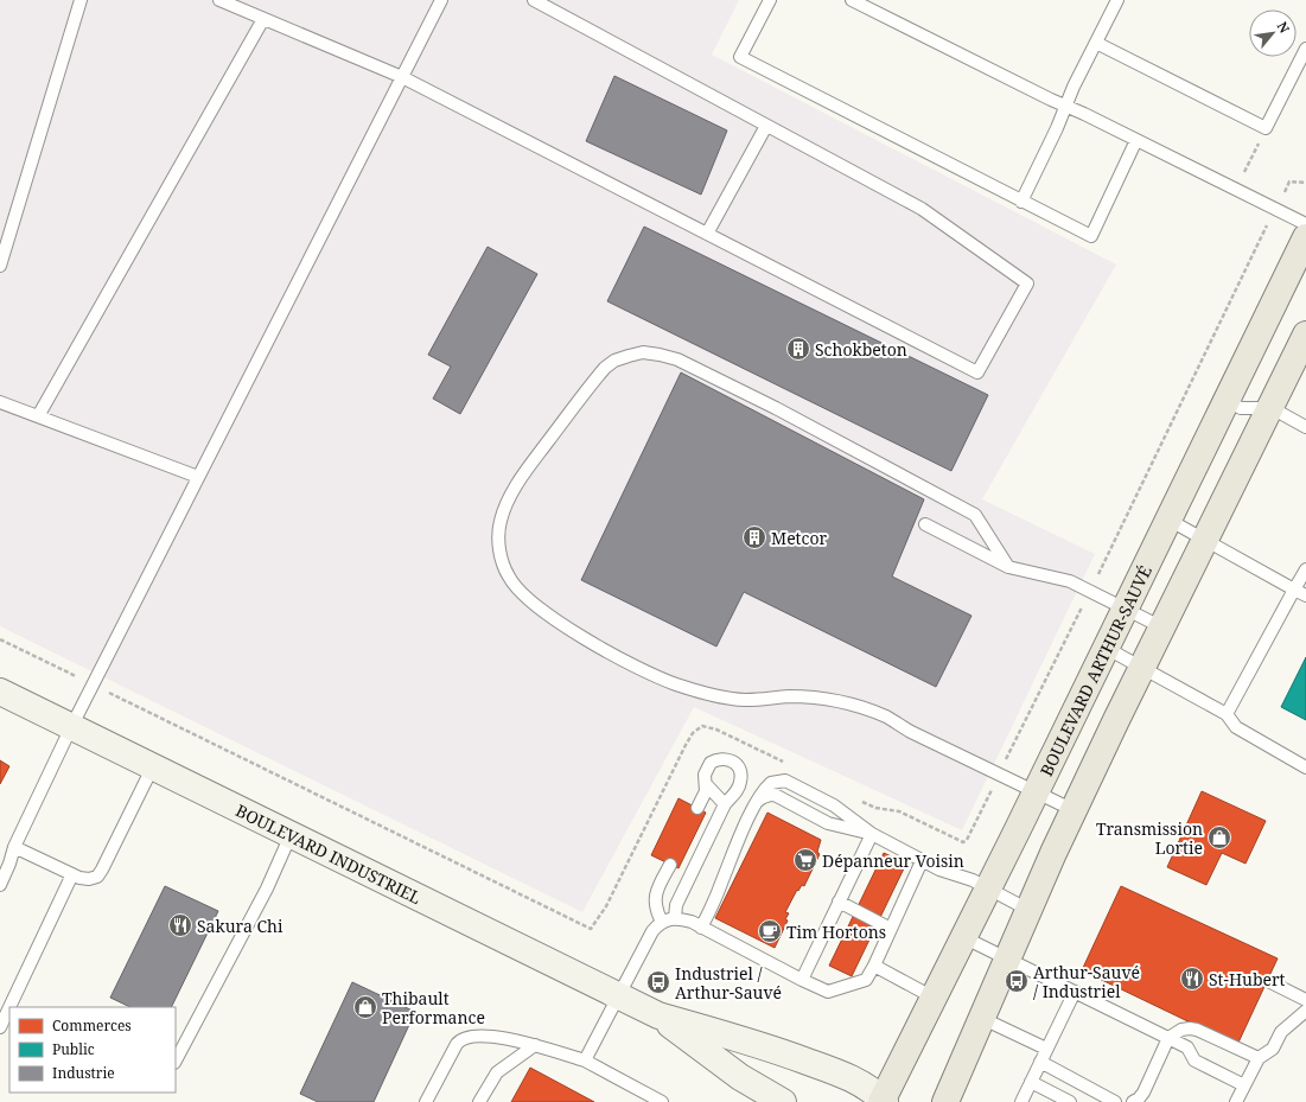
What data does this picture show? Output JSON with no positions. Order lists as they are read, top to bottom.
{
  "streets": {
    "main road": ["BOULEVARD ARTHUR-SAUVÉ"],
    "street": ["BOULEVARD INDUSTRIEL"]
  },
  "crossings": [
    ["BOULEVARD ARTHUR-SAUVÉ", "BOULEVARD INDUSTRIEL"]
  ],
  "places": {
    "building": ["Schokbeton", "Metcor"],
    "shop": ["Transmission Lortie", "Thibault Performance"],
    "supermarket": ["Dépanneur Voisin"],
    "restaurant": ["Sakura Chi", "St-Hubert"],
    "cafe": ["Tim Hortons"],
    "bus stop": ["Arthur-Sauvé / Industriel", "Industriel / Arthur-Sauvé"]
  },
  "legend": ["Commerces", "Public", "Industrie"],
  "north": "top right"
}
